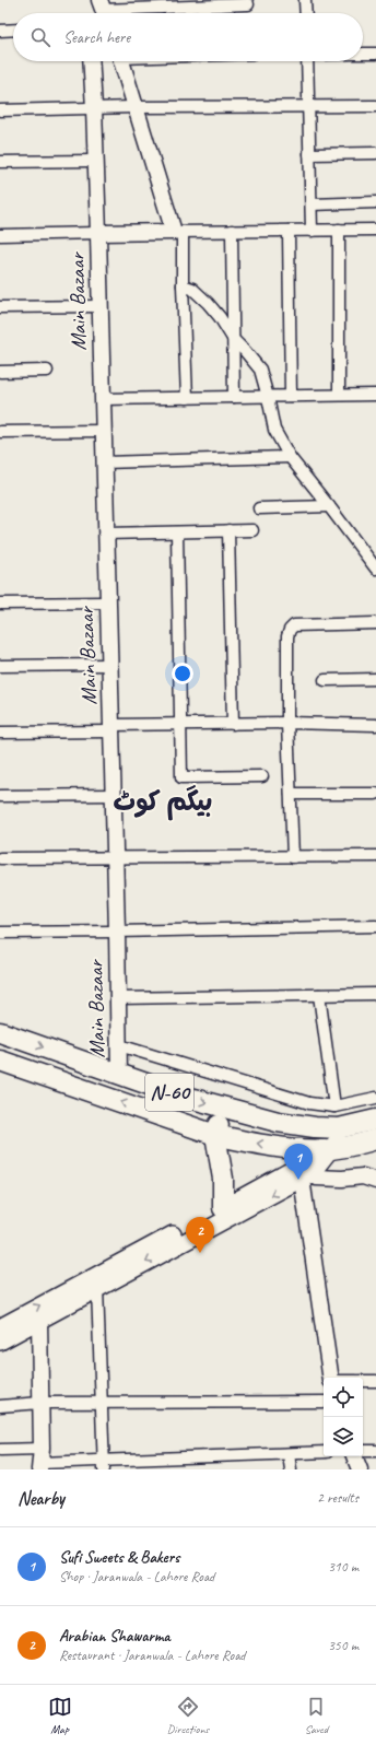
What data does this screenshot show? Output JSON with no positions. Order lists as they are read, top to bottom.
{
  "streets": {
    "highway": ["N-60"],
    "street": ["Main Bazaar"]
  },
  "crossings": [
    ["Main Bazaar", "N-60"]
  ],
  "districts": ["بیگم کوٹ"],
  "page": {
    "search": "Search here",
    "pins": ["1", "2"],
    "heading": ["Nearby", "2 results"],
    "list": [
      {
        "mark": "1",
        "name": "Sufi Sweets & Bakers",
        "note": "Shop · Jaranwala - Lahore Road",
        "value": "310 m"
      },
      {
        "mark": "2",
        "name": "Arabian Shawarma",
        "note": "Restaurant · Jaranwala - Lahore Road",
        "value": "350 m"
      }
    ],
    "nav": ["Map", "Directions", "Saved"]
  }
}
